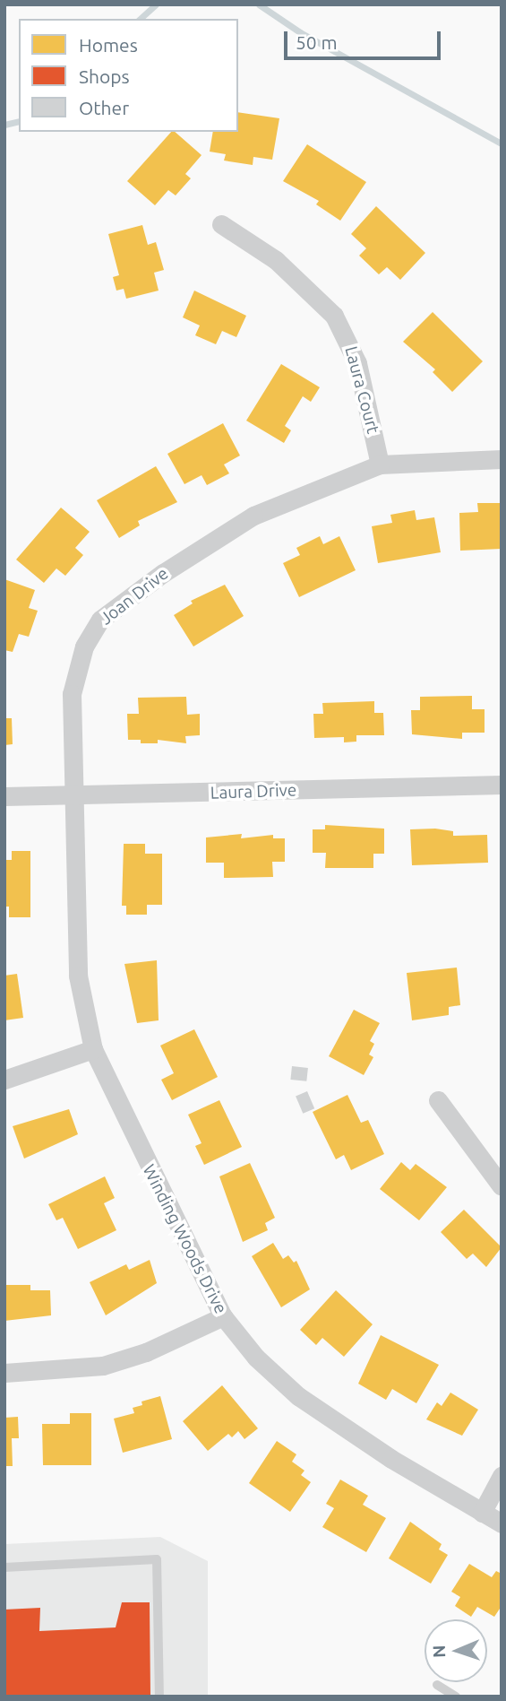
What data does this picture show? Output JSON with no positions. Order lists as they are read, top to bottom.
{
  "streets": {
    "street": [
      "Laura Court",
      "Joan Drive",
      "Laura Drive",
      "Winding Woods Drive"
    ]
  },
  "crossings": [
    ["Laura Court", "Joan Drive"],
    ["Joan Drive", "Laura Drive"],
    ["Joan Drive", "Winding Woods Drive"]
  ],
  "legend": ["Homes", "Shops", "Other"],
  "scale_bar": "50 m",
  "north": "left"
}
